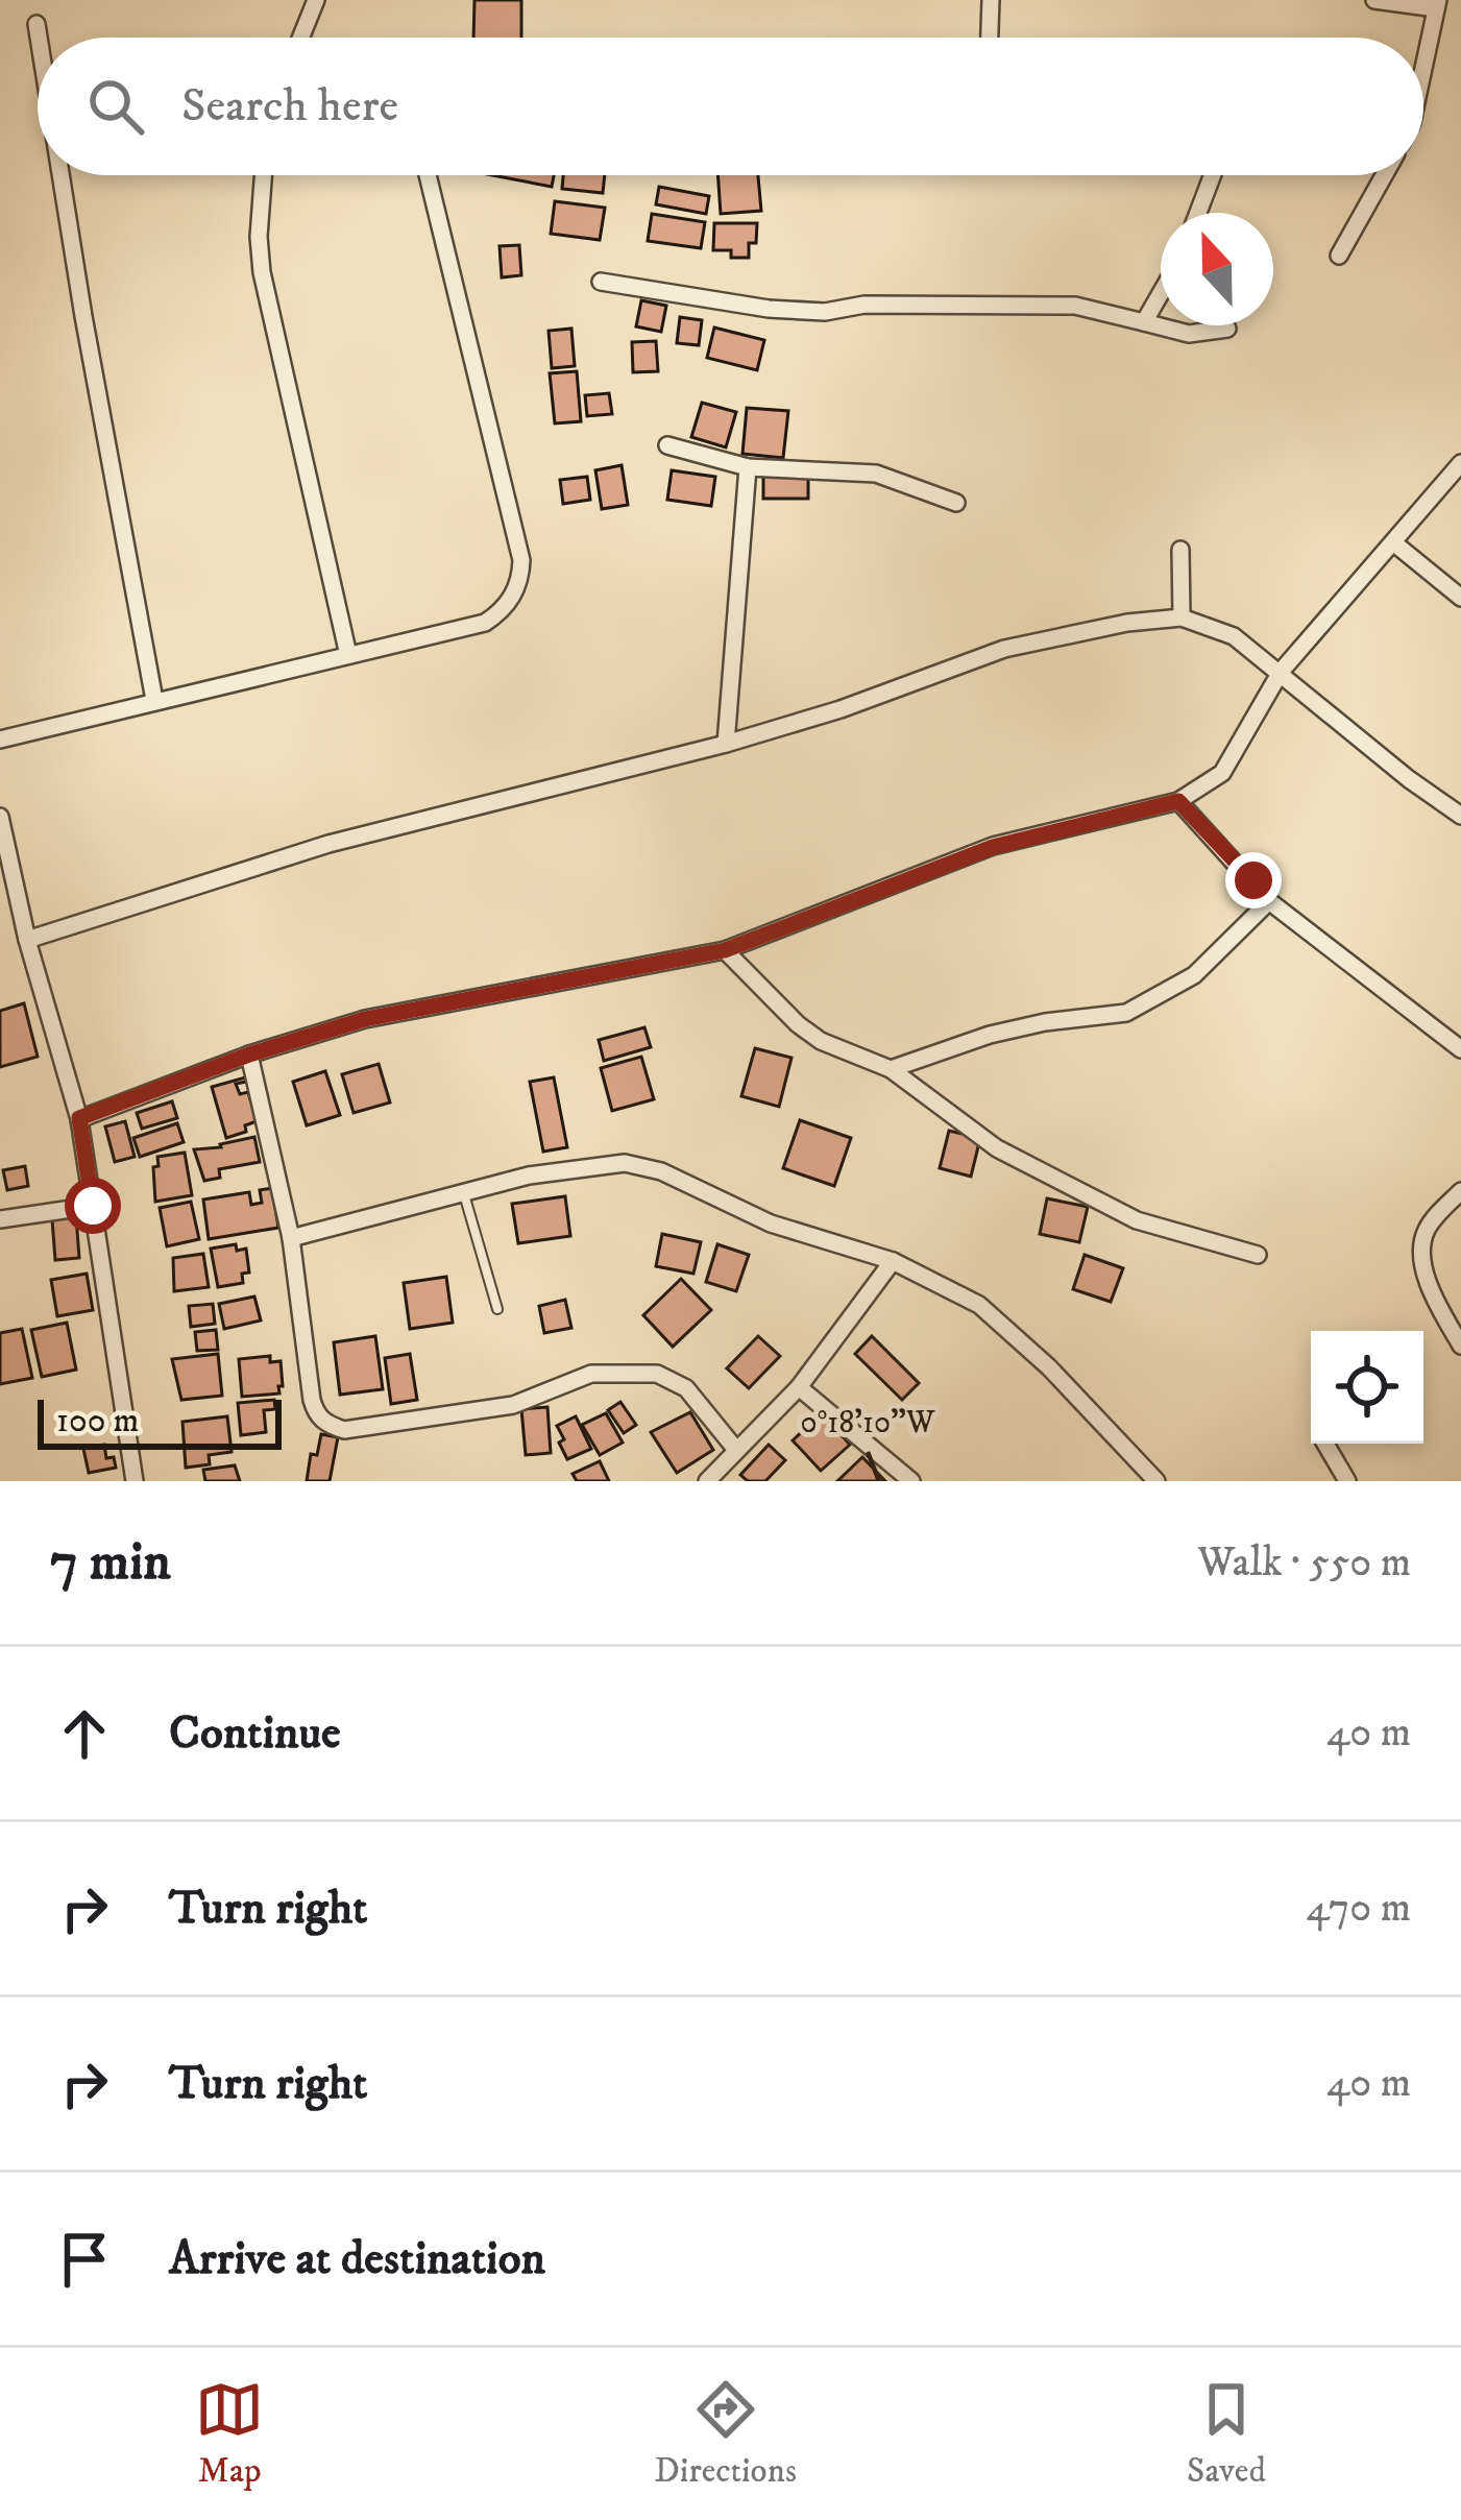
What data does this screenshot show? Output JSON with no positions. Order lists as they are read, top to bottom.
{
  "scale_bar": "100 m",
  "north": "top",
  "page": {
    "search": "Search here",
    "scale": "100 m",
    "heading": ["7 min", "Walk · 550 m"],
    "list": [
      ["Continue", "40 m"],
      ["Turn right", "470 m"],
      ["Turn right", "40 m"],
      "Arrive at destination"
    ],
    "nav": ["Map", "Directions", "Saved"]
  },
  "coordinates": ["0°18'10\"W"]
}
